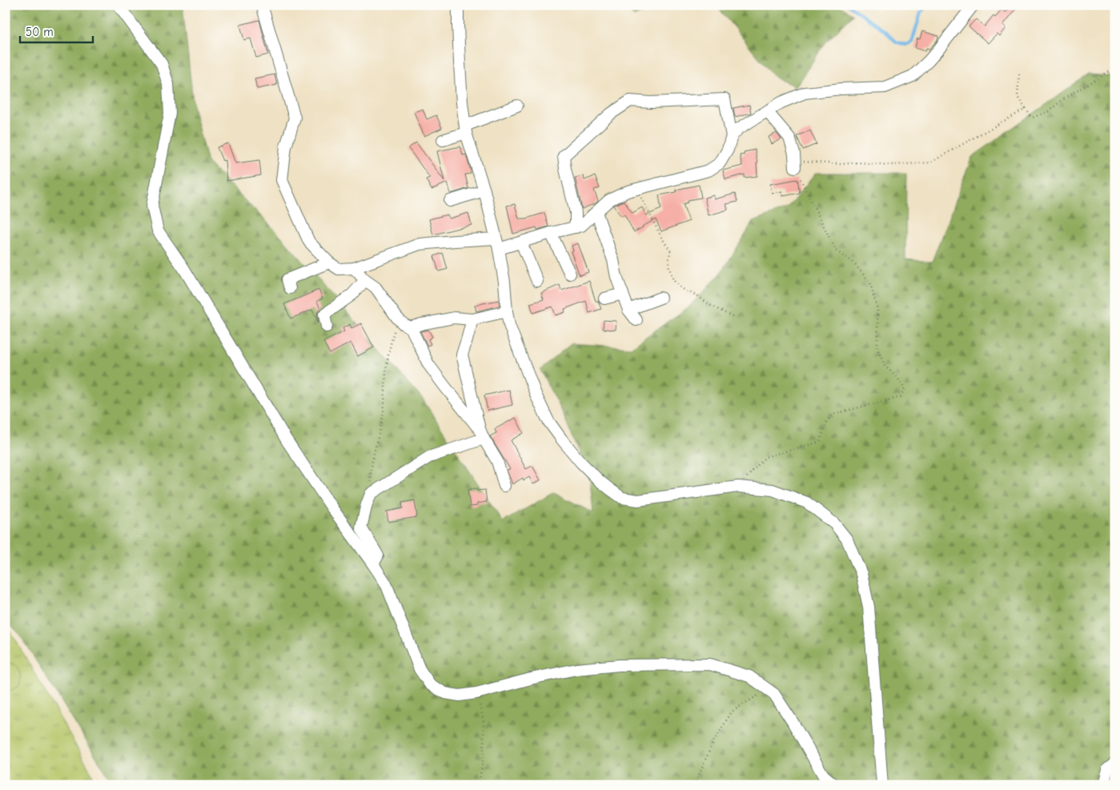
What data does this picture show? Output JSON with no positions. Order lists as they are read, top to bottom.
{
  "scale_bar": "50 m"
}
